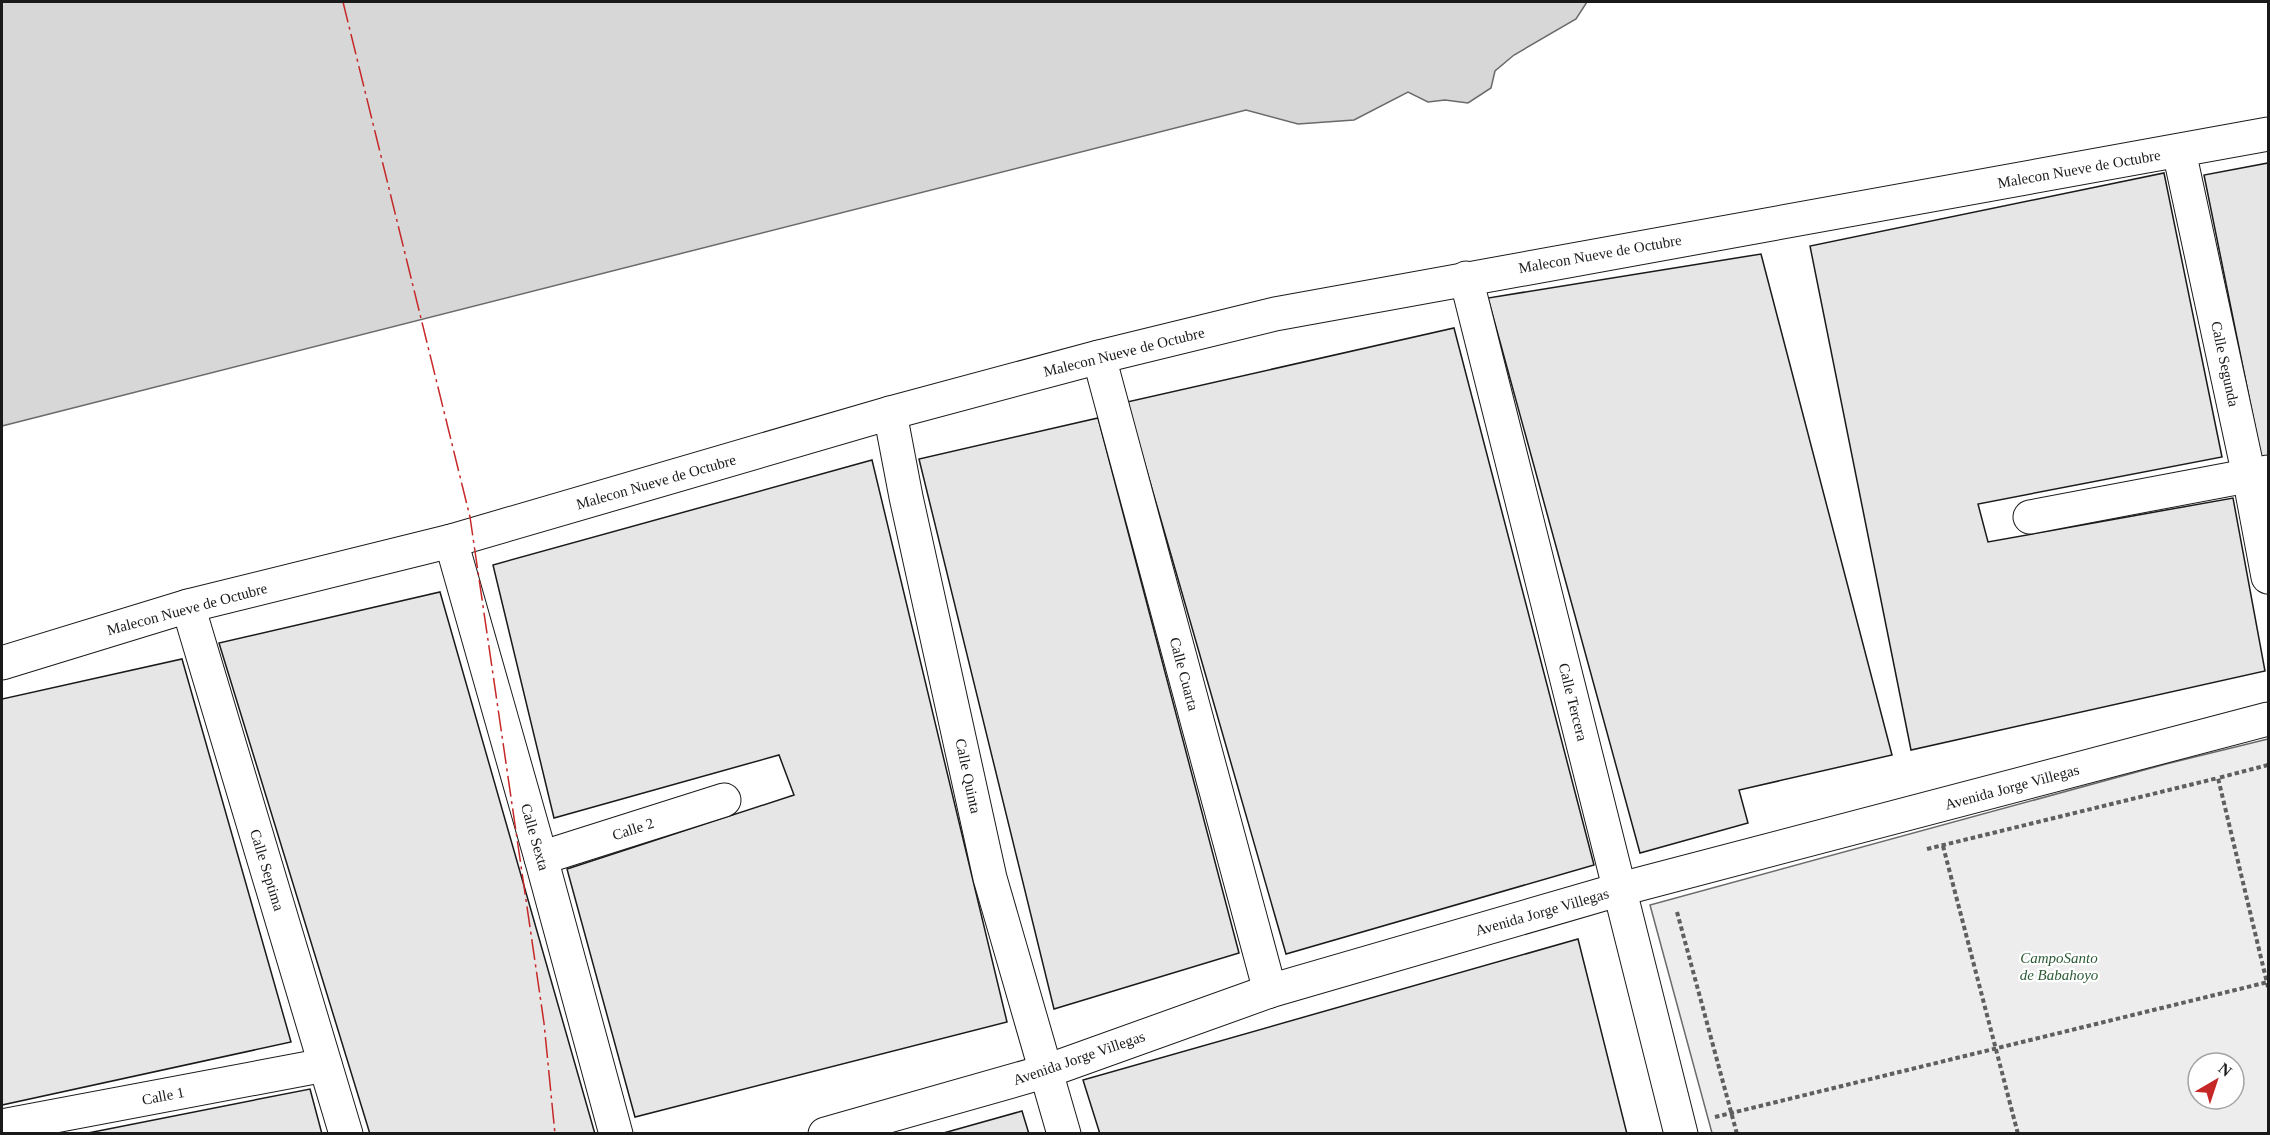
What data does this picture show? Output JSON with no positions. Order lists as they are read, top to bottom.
{
  "streets": {
    "street": [
      "Malecon Nueve de Octubre",
      "Calle Segunda",
      "Calle Cuarta",
      "Calle Tercera",
      "Calle Quinta",
      "Avenida Jorge Villegas",
      "Calle 2",
      "Calle Sexta",
      "Calle Septima",
      "Calle 1"
    ]
  },
  "crossings": [
    ["Malecon Nueve de Octubre", "Calle Segunda"],
    ["Malecon Nueve de Octubre", "Calle Cuarta"],
    ["Malecon Nueve de Octubre", "Calle Tercera"],
    ["Malecon Nueve de Octubre", "Calle Quinta"],
    ["Malecon Nueve de Octubre", "Calle Sexta"],
    ["Malecon Nueve de Octubre", "Calle Septima"],
    ["Calle Cuarta", "Avenida Jorge Villegas"],
    ["Calle Tercera", "Avenida Jorge Villegas"],
    ["Calle Quinta", "Avenida Jorge Villegas"],
    ["Calle 2", "Calle Sexta"],
    ["Calle Septima", "Calle 1"]
  ],
  "parks": ["CampoSanto de Babahoyo"],
  "north": "top right"
}
